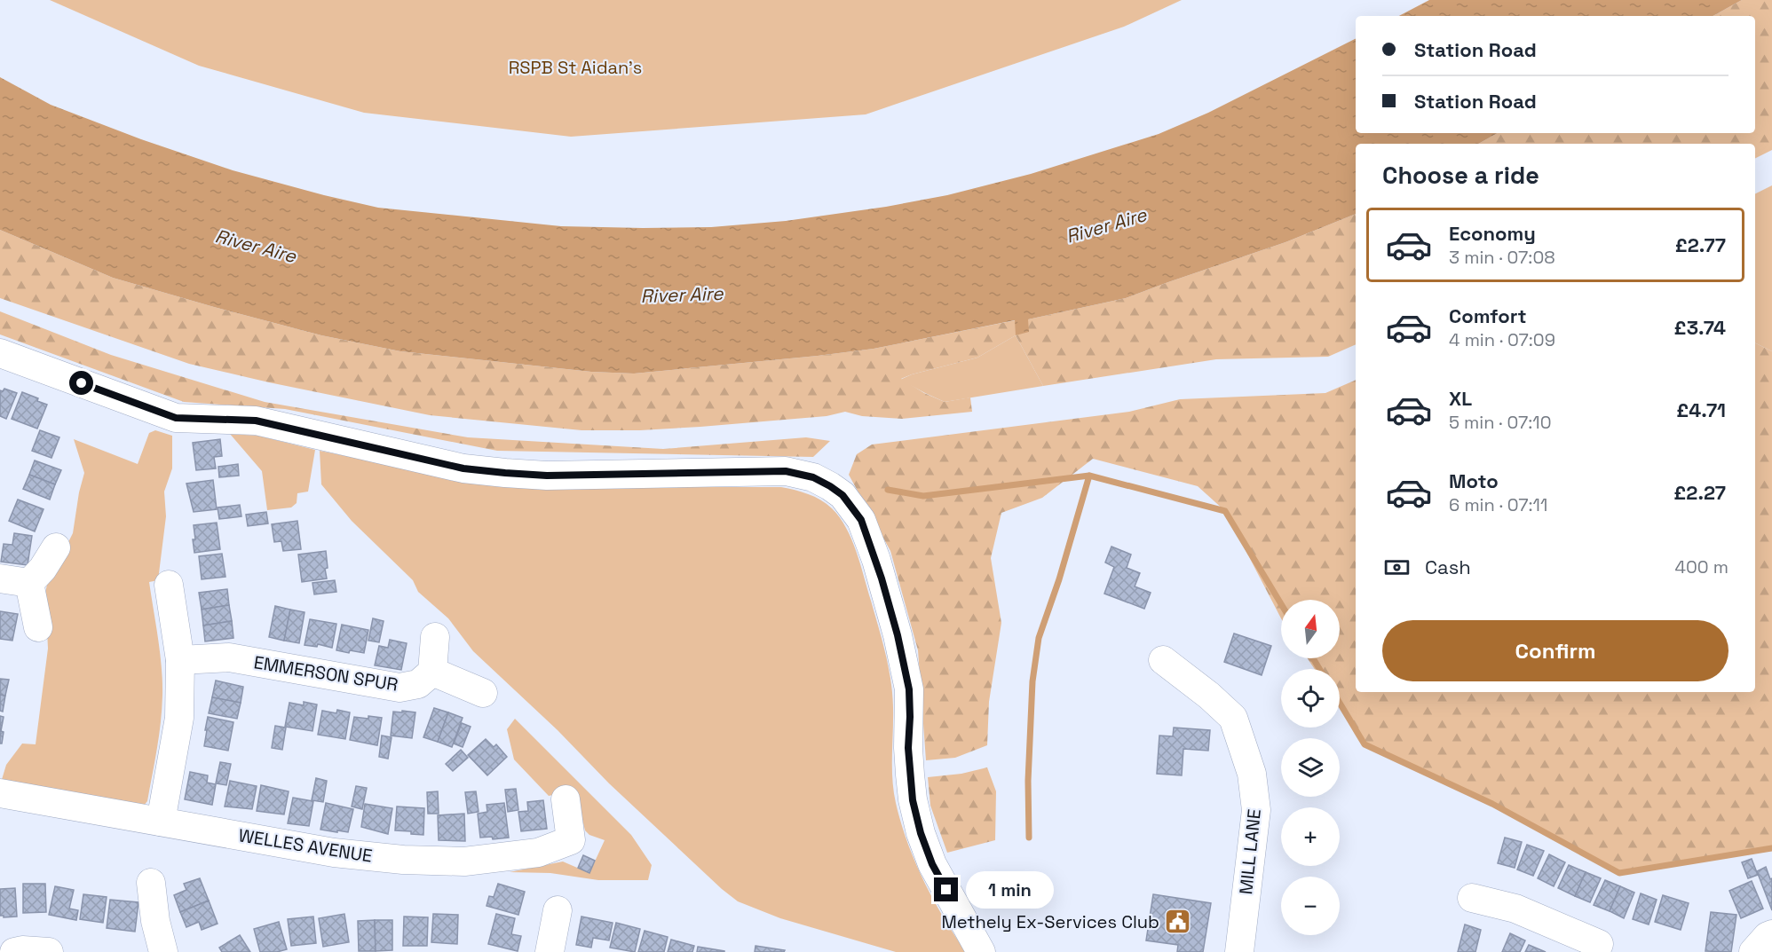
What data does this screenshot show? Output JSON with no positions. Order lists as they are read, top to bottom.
{
  "streets": {
    "street": ["EMMERSON SPUR", "WELLES AVENUE", "MILL LANE"]
  },
  "water": ["River Aire"],
  "parks": ["RSPB St Aidan's"],
  "places": {
    "public building": ["Methely Ex-Services Club"]
  },
  "north": "top",
  "page": {
    "banner": ["Station Road", "Station Road"],
    "heading": "Choose a ride",
    "list": [
      {
        "name": "Economy",
        "note": "3 min · 07:08",
        "value": "£2.77"
      },
      {
        "name": "Comfort",
        "note": "4 min · 07:09",
        "value": "£3.74"
      },
      {
        "name": "XL",
        "note": "5 min · 07:10",
        "value": "£4.71"
      },
      {
        "name": "Moto",
        "note": "6 min · 07:11",
        "value": "£2.27"
      }
    ],
    "pay": ["Cash", "400 m"],
    "map_buttons": ["+", "−"],
    "buttons": "Confirm",
    "bubble": "1 min"
  }
}
